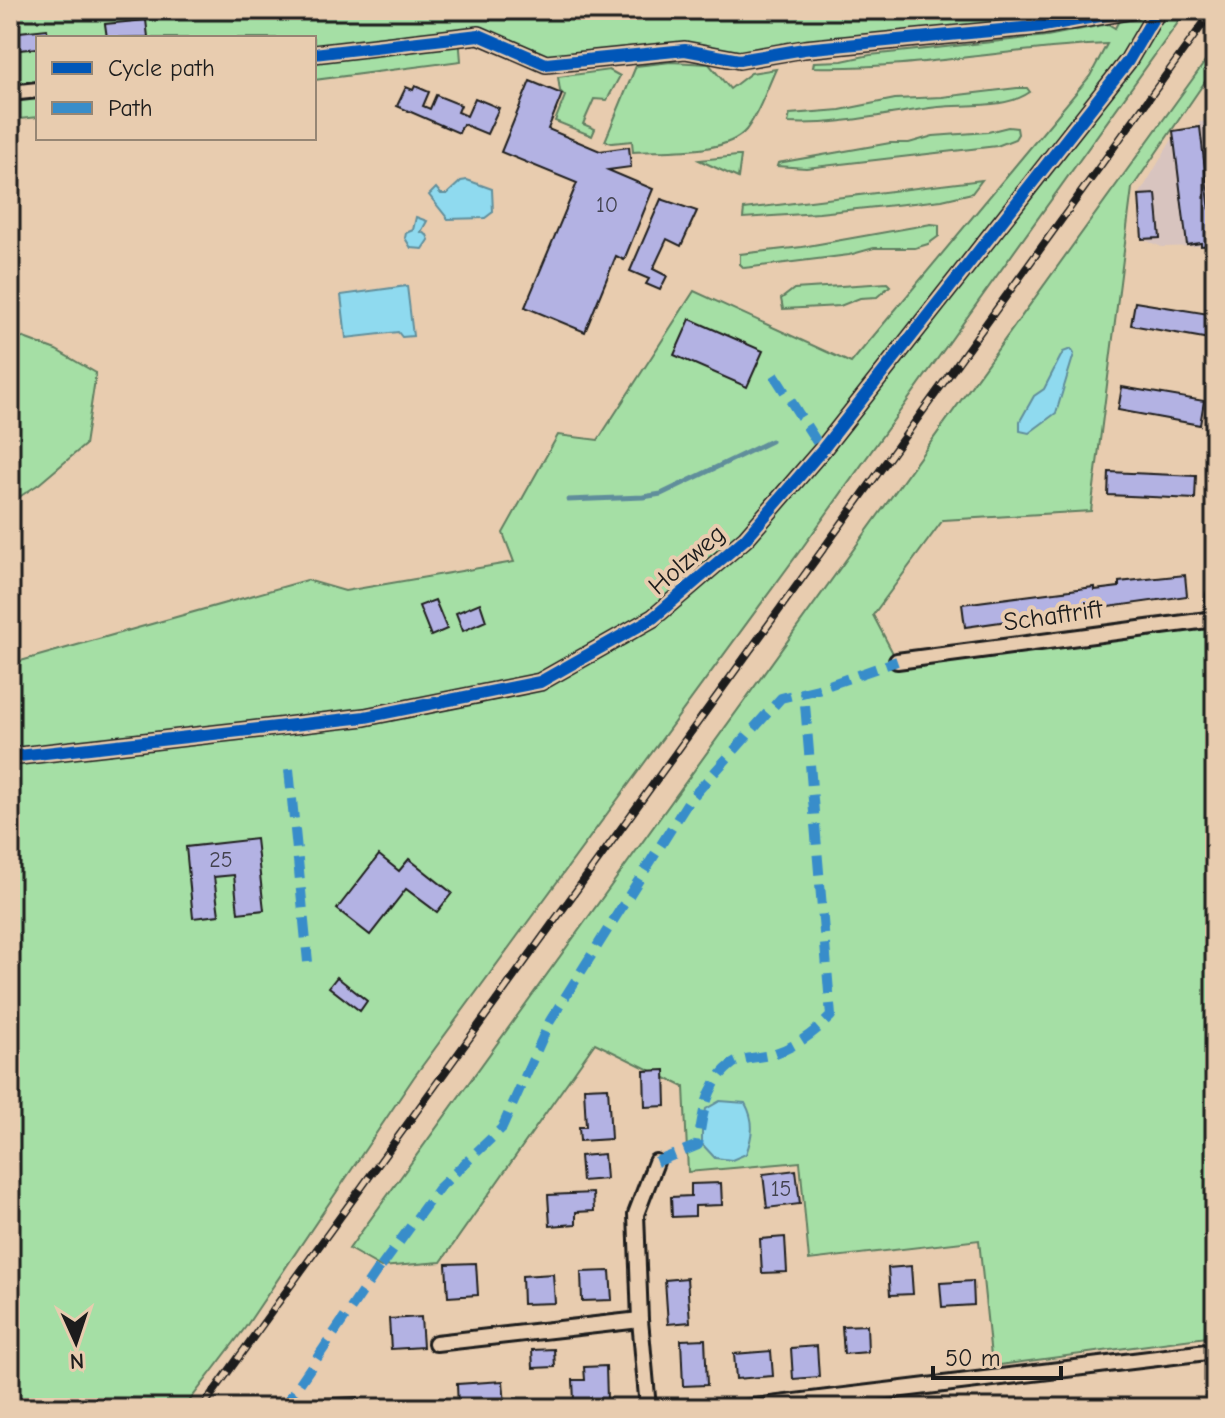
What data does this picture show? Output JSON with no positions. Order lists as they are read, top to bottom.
{
  "streets": {
    "street": ["Holzweg", "Schaftrift"]
  },
  "house_numbers": ["10", "25", "15"],
  "legend": ["Cycle path", "Path"],
  "scale_bar": "50 m",
  "north": "bottom"
}
